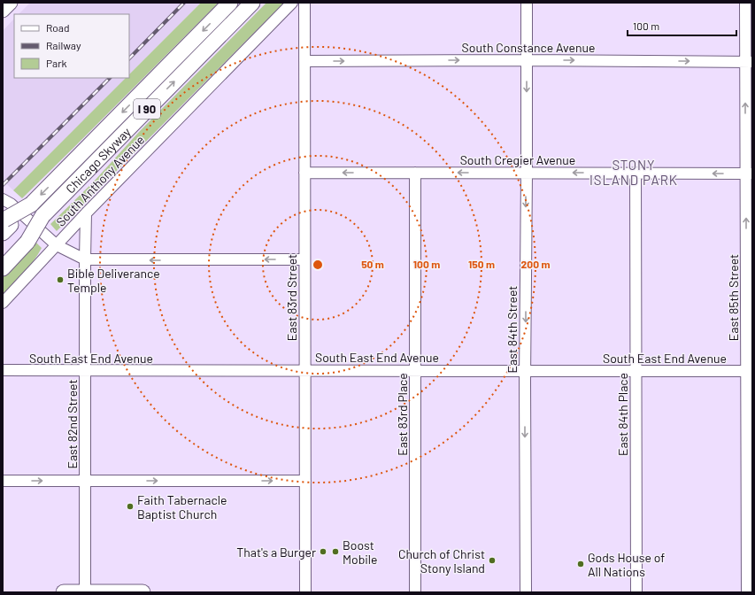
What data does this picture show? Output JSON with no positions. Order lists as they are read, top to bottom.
{
  "streets": {
    "highway": ["I 90", "Chicago Skyway"],
    "street": [
      "South Constance Avenue",
      "South Cregier Avenue",
      "South Anthony Avenue",
      "East 83rd Street",
      "East 85th Street",
      "East 84th Street",
      "South East End Avenue",
      "East 83rd Place",
      "East 84th Place",
      "East 82nd Street"
    ]
  },
  "crossings": [
    ["South Constance Avenue", "East 83rd Street"],
    ["South Constance Avenue", "East 85th Street"],
    ["South Constance Avenue", "East 84th Street"],
    ["South Cregier Avenue", "East 83rd Street"],
    ["South Cregier Avenue", "East 85th Street"],
    ["South Cregier Avenue", "East 84th Street"],
    ["South Cregier Avenue", "East 83rd Place"],
    ["South Cregier Avenue", "East 84th Place"],
    ["South Anthony Avenue", "East 82nd Street"],
    ["East 83rd Street", "South East End Avenue"],
    ["East 85th Street", "South East End Avenue"],
    ["East 84th Street", "South East End Avenue"],
    ["South East End Avenue", "East 83rd Place"],
    ["South East End Avenue", "East 84th Place"],
    ["South East End Avenue", "East 82nd Street"]
  ],
  "one_way": [
    "South Constance Avenue",
    "South Cregier Avenue",
    "East 85th Street",
    "East 84th Street"
  ],
  "districts": ["STONY ISLAND PARK"],
  "places": [
    "Bible Deliverance Temple",
    "Faith Tabernacle Baptist Church",
    "That's a Burger",
    "Boost Mobile",
    "Church of Christ Stony Island",
    "Gods House of All Nations"
  ],
  "legend": ["Road", "Railway", "Park"],
  "scale_bar": "100 m",
  "rings": [
    "50 m",
    "100 m",
    "150 m",
    "200 m"
  ]
}
